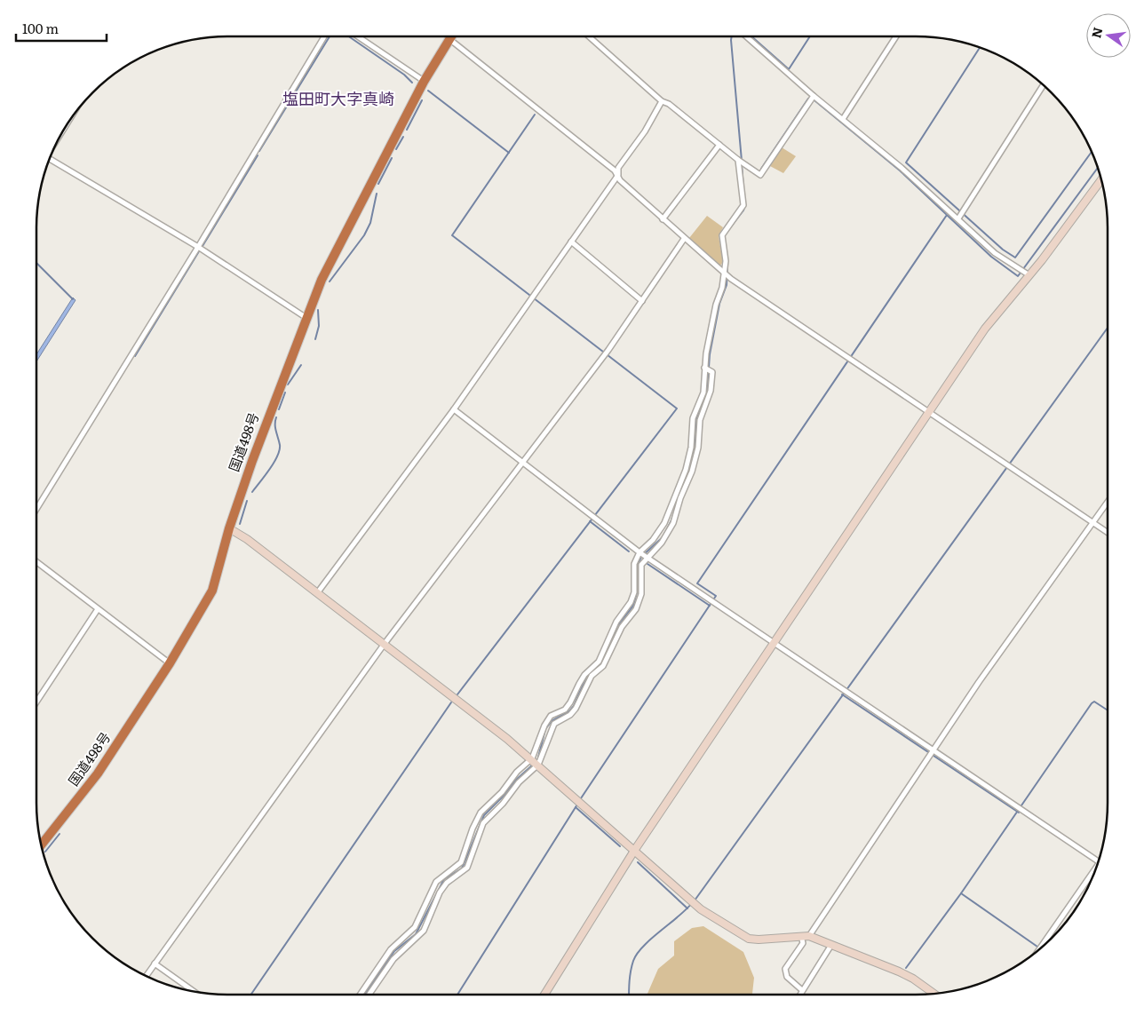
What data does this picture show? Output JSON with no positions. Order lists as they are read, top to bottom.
{
  "streets": {
    "highway": ["国道498号"]
  },
  "districts": ["塩田町大字真崎"],
  "scale_bar": "100 m",
  "north": "left"
}
